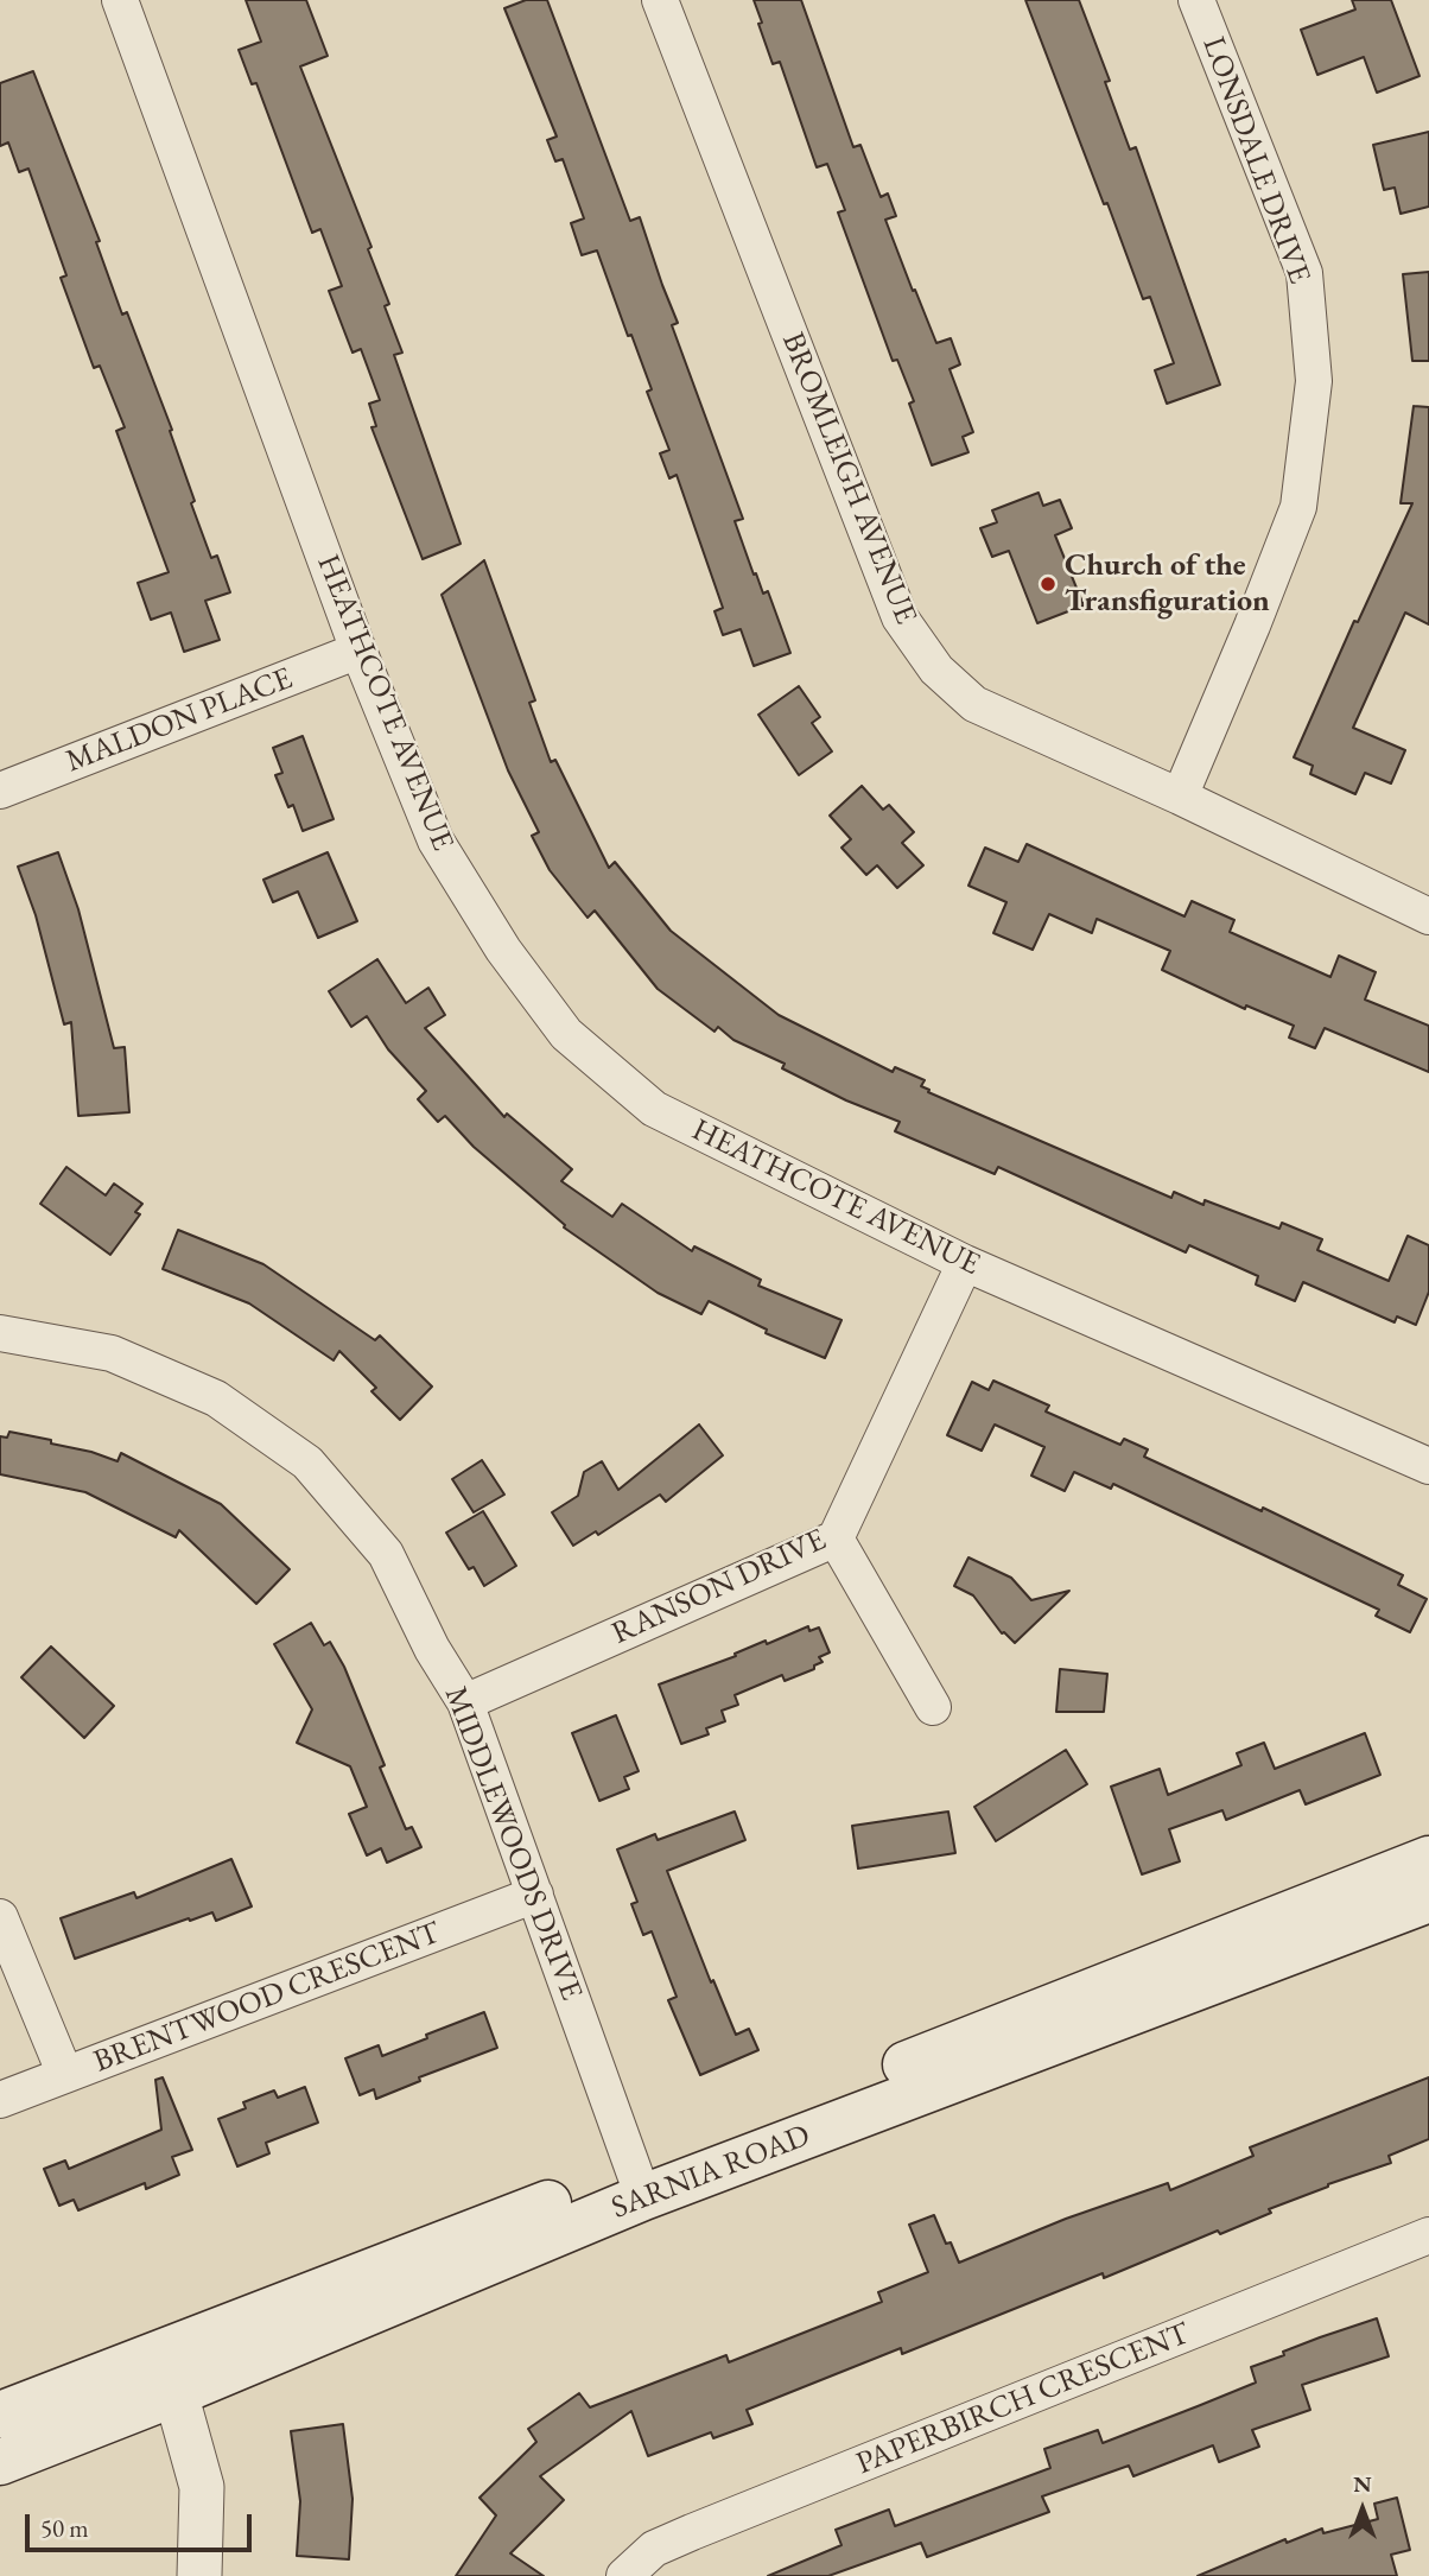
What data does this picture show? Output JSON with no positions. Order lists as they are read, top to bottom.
{
  "streets": {
    "main road": ["SARNIA ROAD"],
    "street": [
      "LONSDALE DRIVE",
      "BROMLEIGH AVENUE",
      "HEATHCOTE AVENUE",
      "MALDON PLACE",
      "RANSON DRIVE",
      "MIDDLEWOODS DRIVE",
      "BRENTWOOD CRESCENT",
      "PAPERBIRCH CRESCENT"
    ]
  },
  "crossings": [
    ["LONSDALE DRIVE", "BROMLEIGH AVENUE"],
    ["HEATHCOTE AVENUE", "MALDON PLACE"],
    ["HEATHCOTE AVENUE", "RANSON DRIVE"],
    ["RANSON DRIVE", "MIDDLEWOODS DRIVE"],
    ["MIDDLEWOODS DRIVE", "BRENTWOOD CRESCENT"],
    ["MIDDLEWOODS DRIVE", "SARNIA ROAD"]
  ],
  "places": ["Church of the Transfiguration"],
  "scale_bar": "50 m",
  "north": "top"
}
